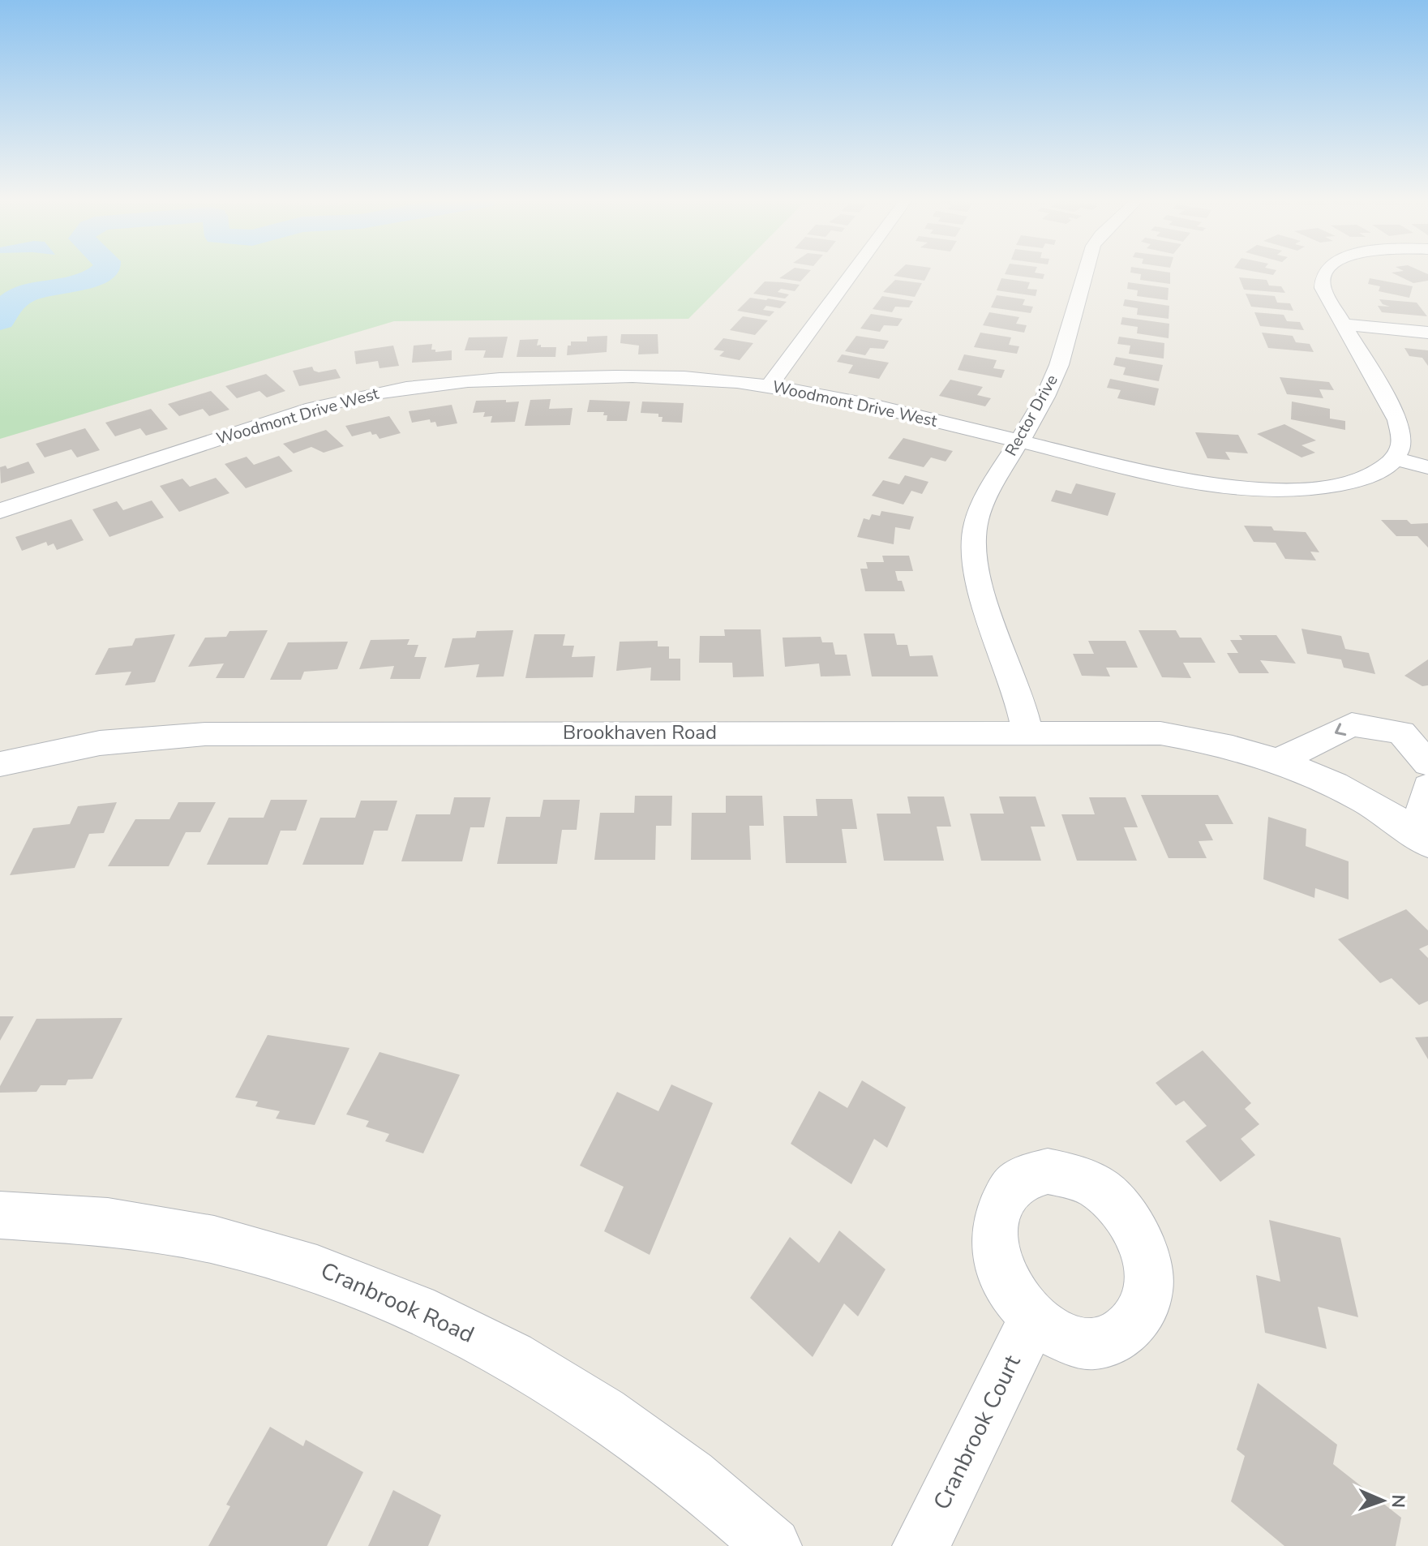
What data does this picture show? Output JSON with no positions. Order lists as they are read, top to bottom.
{
  "streets": {
    "street": [
      "Woodmont Drive West",
      "Rector Drive",
      "Brookhaven Road",
      "Cranbrook Road",
      "Cranbrook Court"
    ]
  },
  "crossings": [
    ["Woodmont Drive West", "Rector Drive"],
    ["Rector Drive", "Brookhaven Road"]
  ],
  "north": "right"
}
